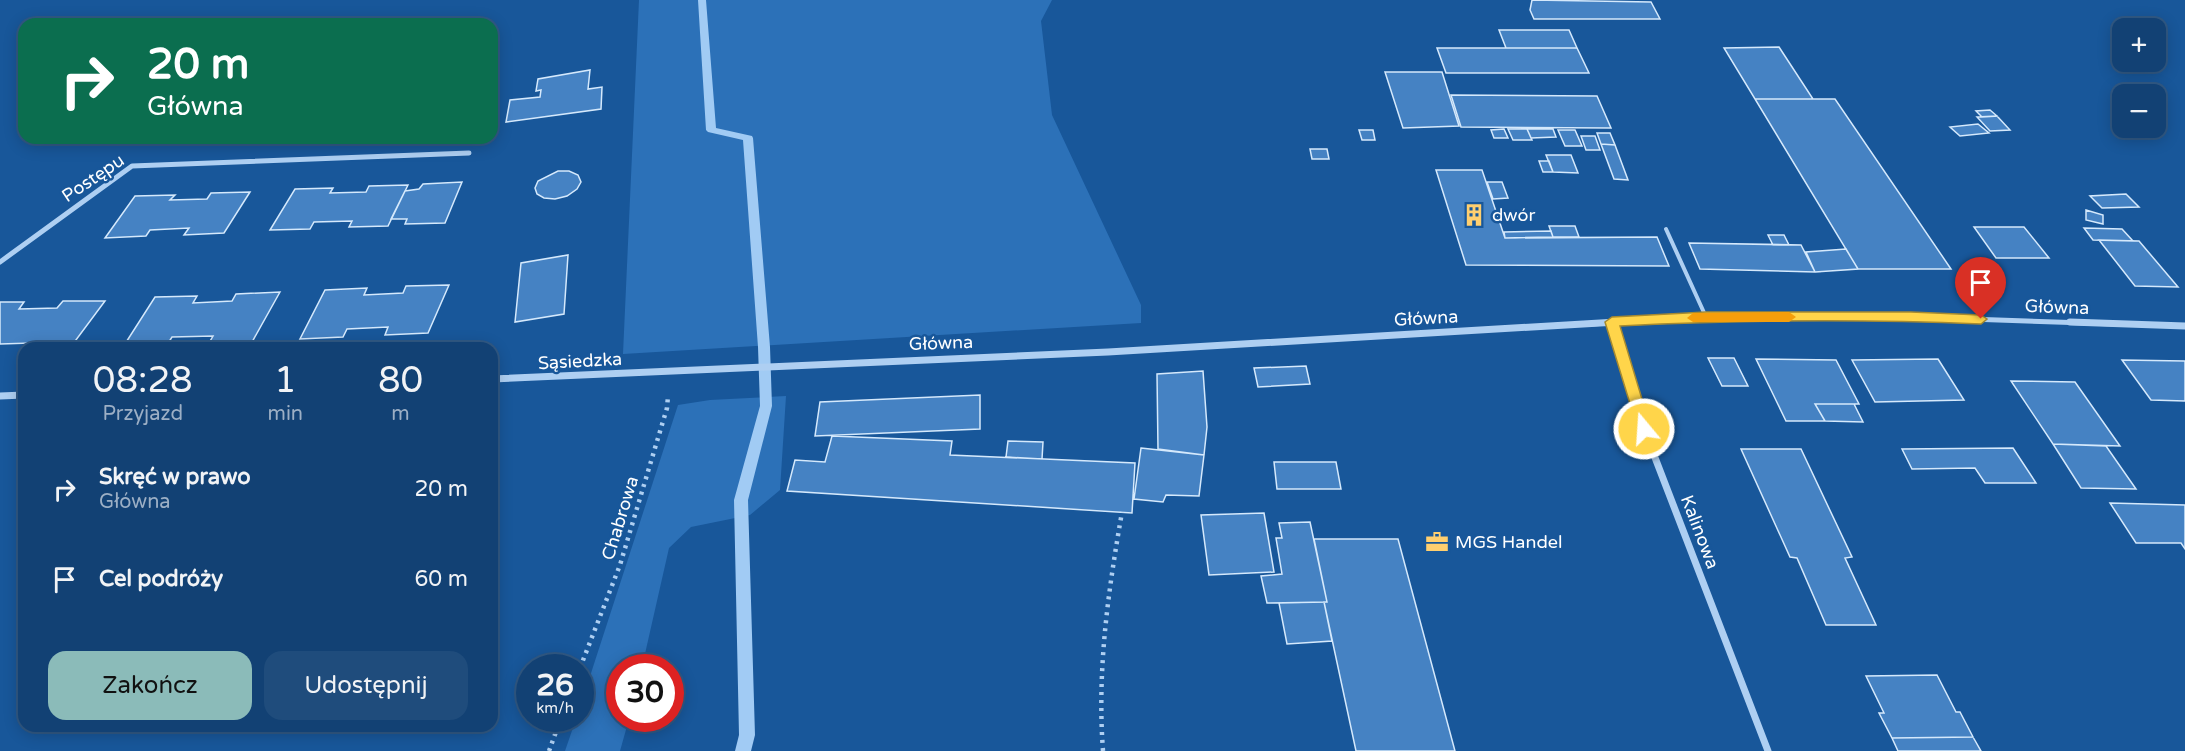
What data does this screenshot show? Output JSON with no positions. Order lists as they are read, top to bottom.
{
  "streets": {
    "street": [
      "Postępu",
      "Główna",
      "Sąsiedzka",
      "Kalinowa"
    ],
    "path": ["Chabrowa"]
  },
  "crossings": [
    ["Główna", "Sąsiedzka"],
    ["Główna", "Chabrowa"],
    ["Główna", "Kalinowa"],
    ["Sąsiedzka", "Chabrowa"]
  ],
  "places": {
    "building": ["dwór"],
    "office": ["MGS Handel"]
  },
  "page": {
    "map_buttons": ["+", "−"],
    "turn": ["20 m", "Główna"],
    "eta": [
      "08:28",
      "Przyjazd",
      "1",
      "min",
      "80",
      "m"
    ],
    "list": [
      {
        "name": "Skręć w prawo",
        "note": "Główna",
        "value": "20 m"
      },
      {
        "name": "Cel podróży",
        "value": "60 m"
      }
    ],
    "buttons": ["Zakończ", "Udostępnij"],
    "speed": "26 km/h",
    "limit": "30"
  }
}
